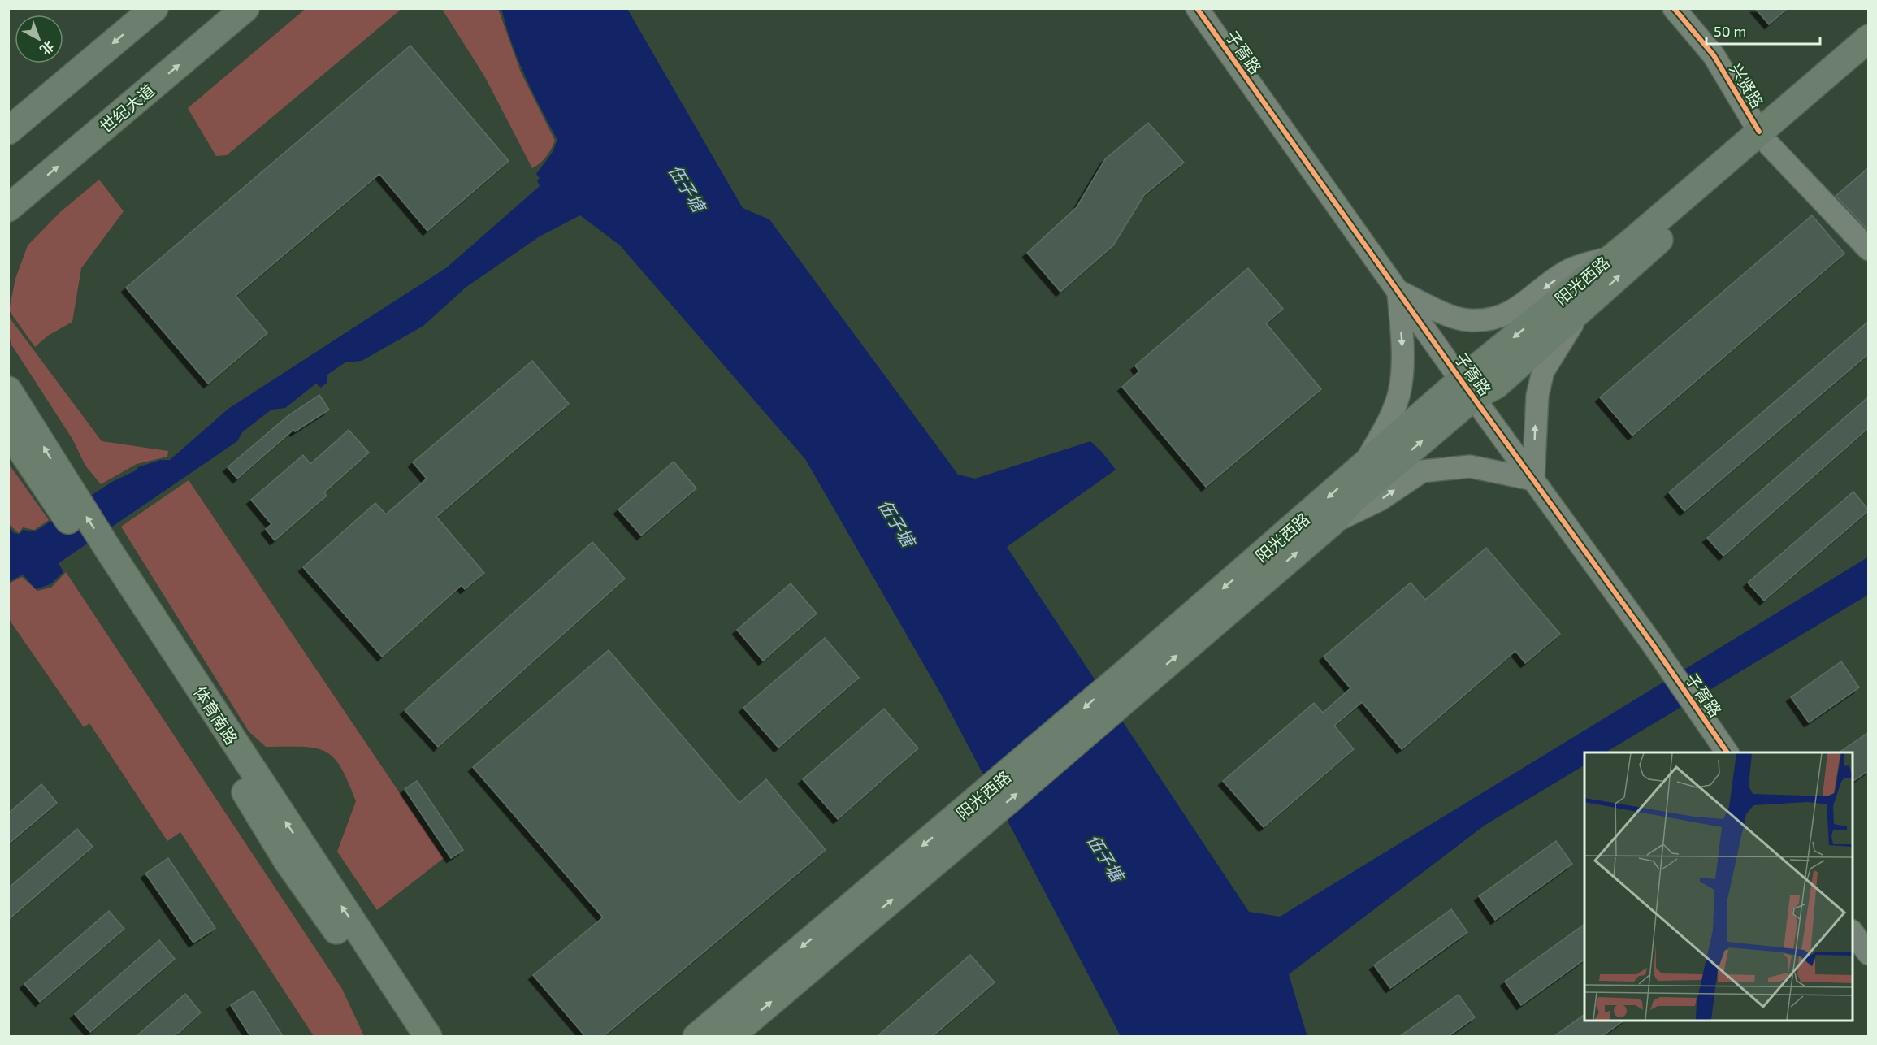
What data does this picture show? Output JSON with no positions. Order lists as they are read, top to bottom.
{
  "streets": {
    "main road": ["世纪大道", "阳光西路", "体育南路"],
    "street": ["子胥路", "兴贤路"]
  },
  "crossings": [
    ["子胥路", "阳光西路"],
    ["兴贤路", "阳光西路"]
  ],
  "water": ["伍子塘"],
  "scale_bar": "50 m",
  "north": "bottom right"
}
